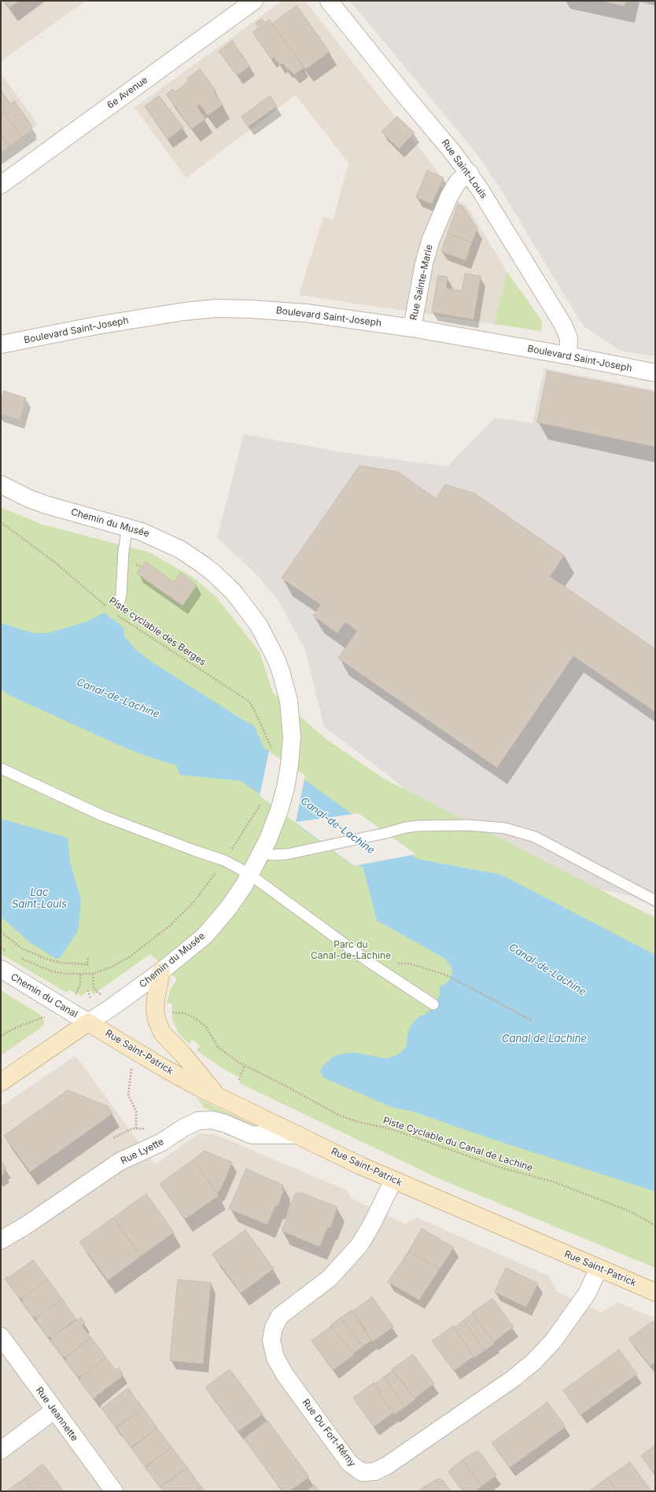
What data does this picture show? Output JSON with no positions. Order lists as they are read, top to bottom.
{
  "streets": {
    "main road": ["Chemin du Musée", "Rue Saint-Patrick"],
    "street": [
      "6e Avenue",
      "Rue Saint-Louis",
      "Rue Sainte-Marie",
      "Boulevard Saint-Joseph",
      "Chemin du Canal",
      "Rue Lyette",
      "Rue Jeannette",
      "Rue Du Fort-Rémy"
    ],
    "path": ["Piste cyclable des Berges", "Piste Cyclable du Canal de Lachine"]
  },
  "crossings": [
    ["Rue Saint-Louis", "Rue Sainte-Marie"],
    ["Rue Saint-Louis", "Boulevard Saint-Joseph"],
    ["Rue Sainte-Marie", "Boulevard Saint-Joseph"],
    ["Chemin du Musée", "Chemin du Canal"],
    ["Chemin du Musée", "Rue Saint-Patrick"],
    ["Chemin du Canal", "Rue Saint-Patrick"],
    ["Rue Saint-Patrick", "Rue Lyette"],
    ["Rue Saint-Patrick", "Rue Du Fort-Rémy"]
  ],
  "water": ["Canal-de-Lachine", "Lac Saint-Louis", "Canal de Lachine"],
  "parks": ["Parc du Canal-de-Lachine"]
}
